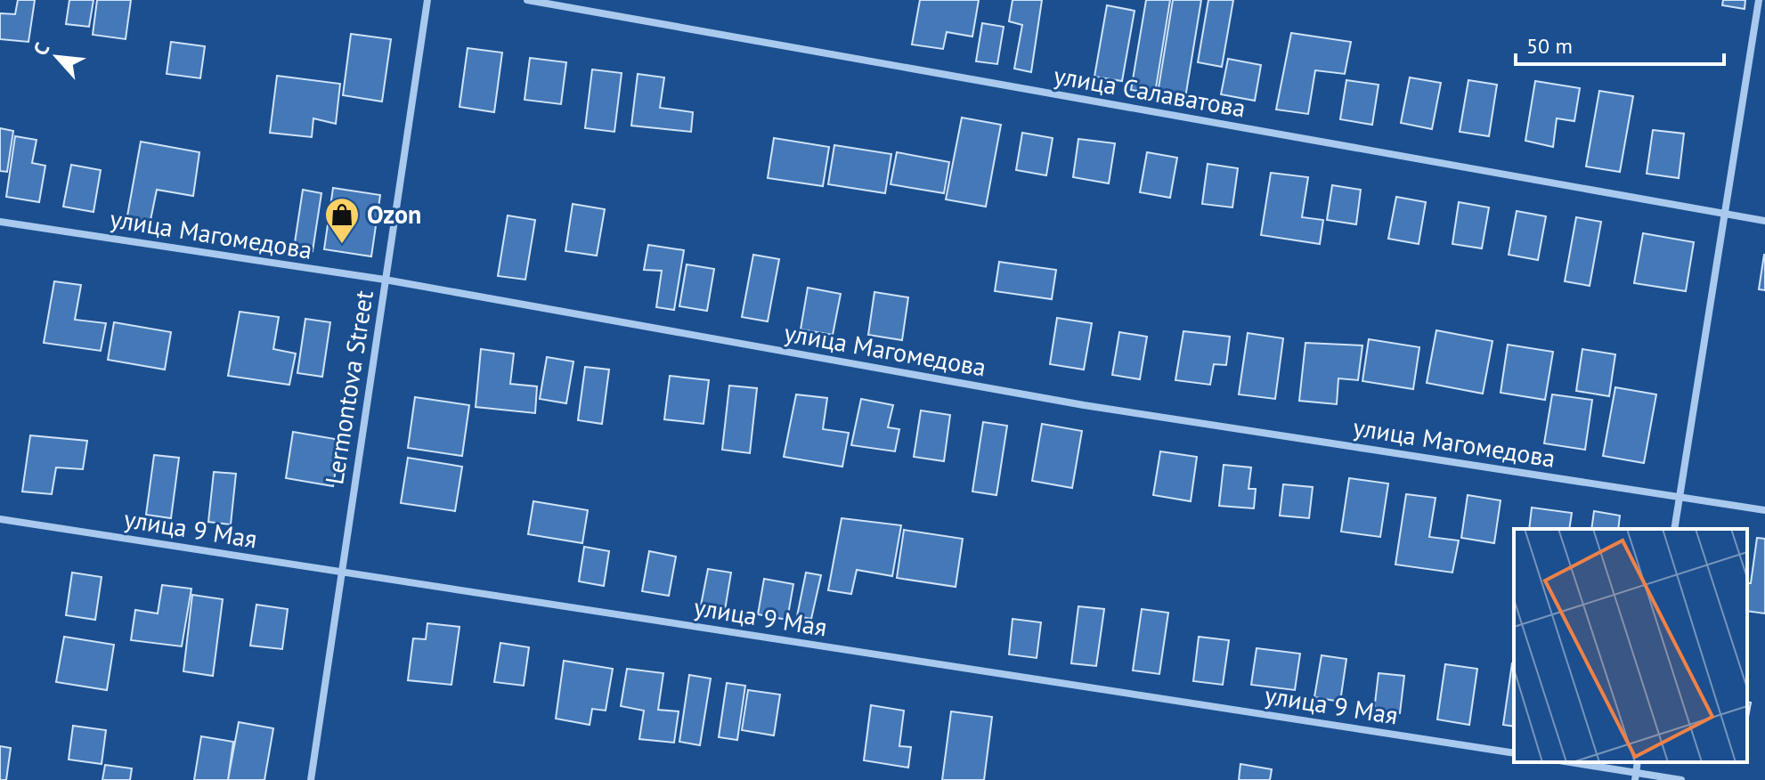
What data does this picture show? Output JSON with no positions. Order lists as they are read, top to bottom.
{
  "streets": {
    "street": [
      "улица Салаватова",
      "улица Магомедова",
      "Lermontova Street",
      "улица 9 Мая"
    ]
  },
  "crossings": [
    ["улица Магомедова", "Lermontova Street"],
    ["Lermontova Street", "улица 9 Мая"]
  ],
  "places": {
    "shop": ["Ozon"]
  },
  "scale_bar": "50 m",
  "north": "top left"
}
